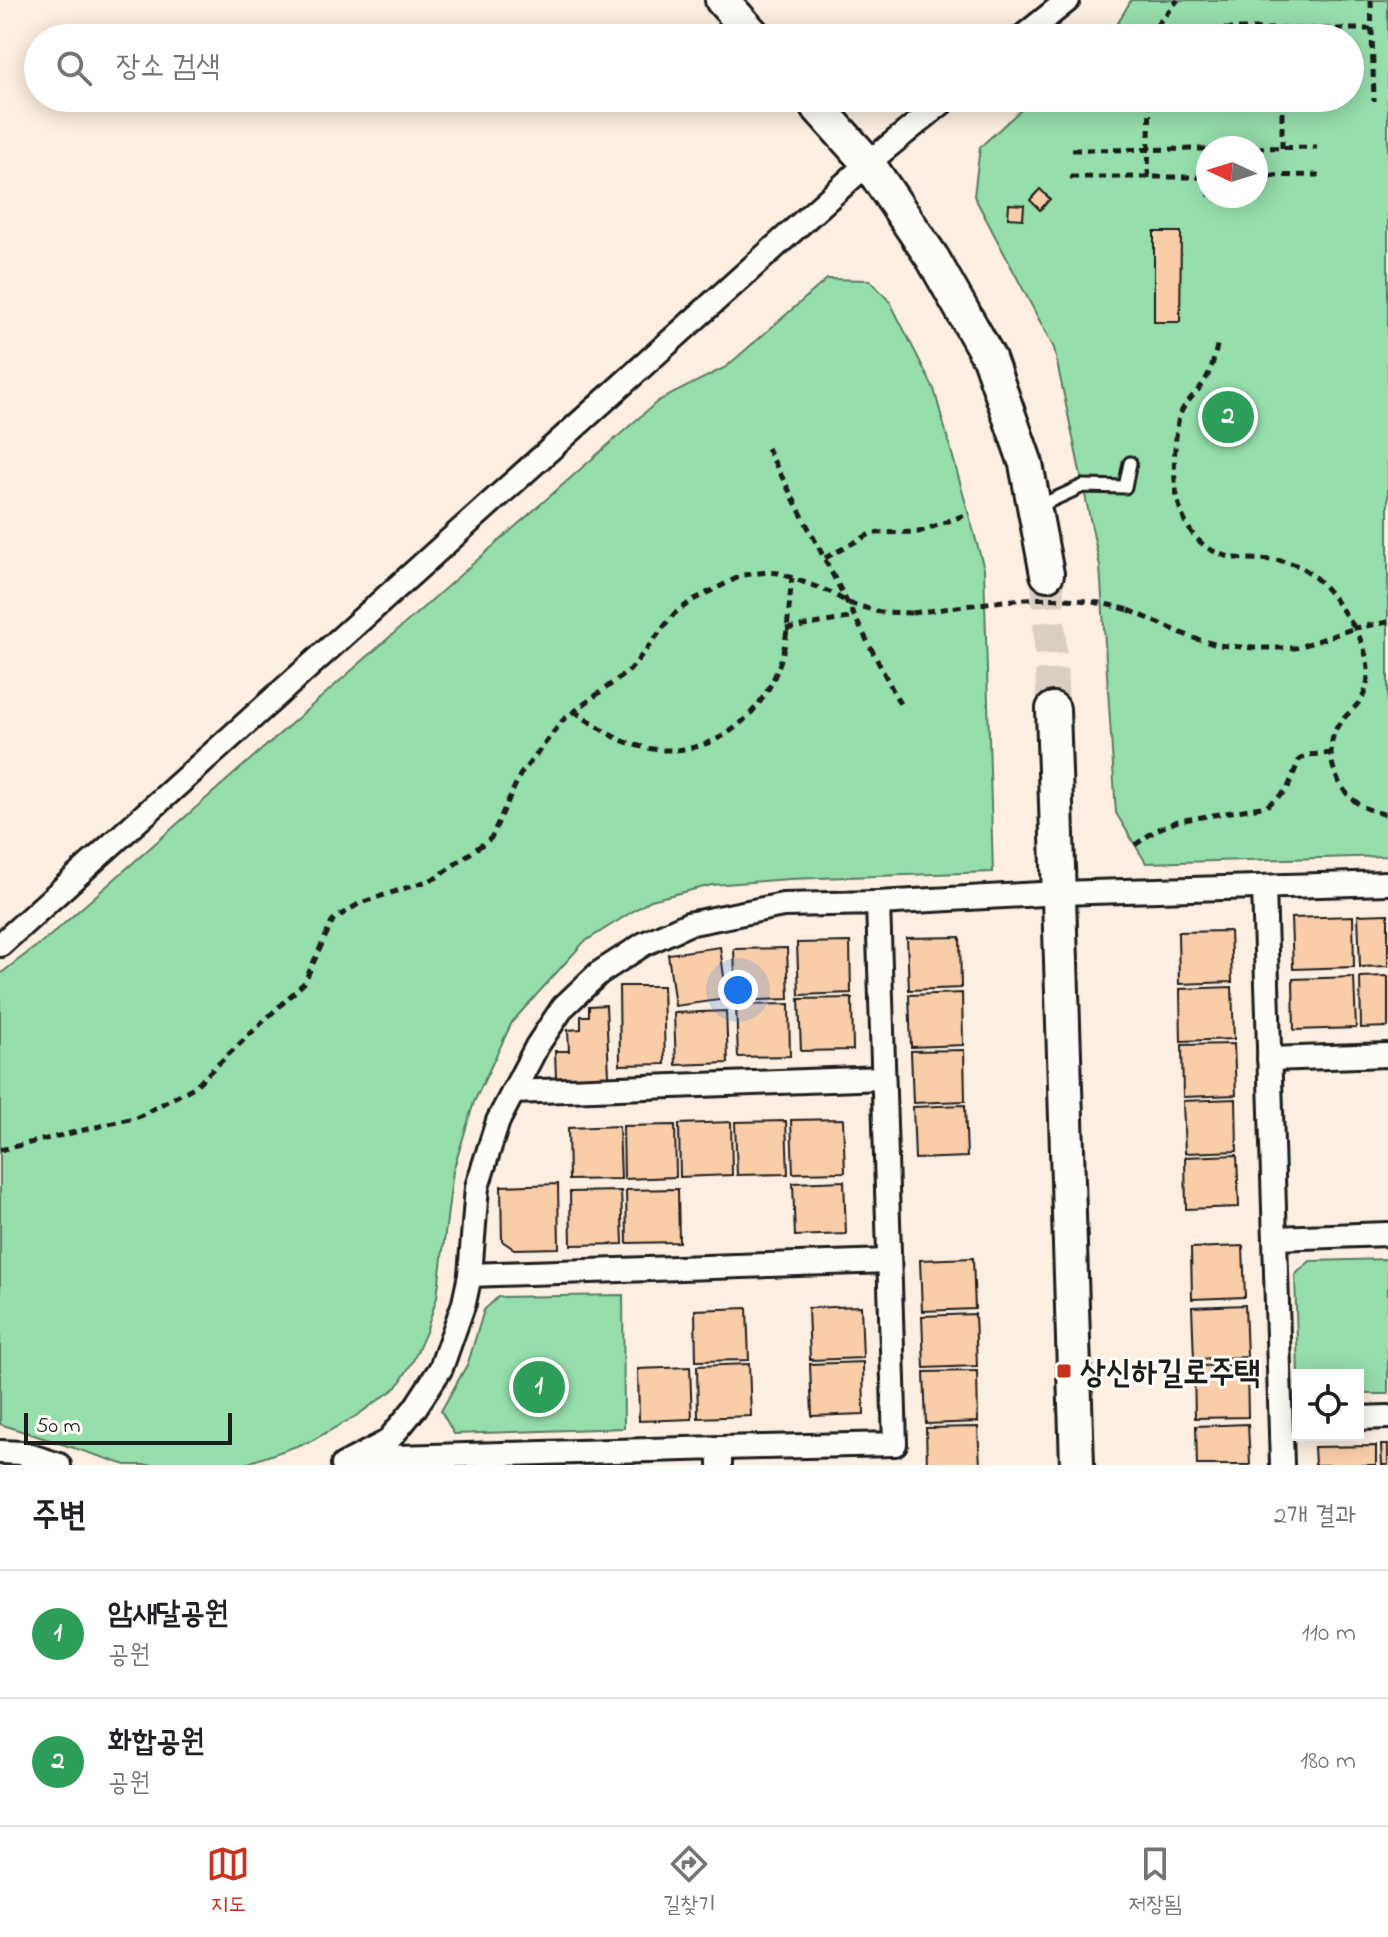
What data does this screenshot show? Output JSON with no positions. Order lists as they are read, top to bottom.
{
  "places": {
    "transit": ["상신하길로주택"]
  },
  "scale_bar": "50 m",
  "north": "left",
  "page": {
    "search": "장소 검색",
    "pins": ["2", "1"],
    "scale": "50 m",
    "heading": ["주변", "2개 결과"],
    "list": [
      {
        "mark": "1",
        "name": "암새달공원",
        "note": "공원",
        "value": "110 m"
      },
      {
        "mark": "2",
        "name": "화합공원",
        "note": "공원",
        "value": "180 m"
      }
    ],
    "nav": ["지도", "길찾기", "저장됨"]
  }
}
